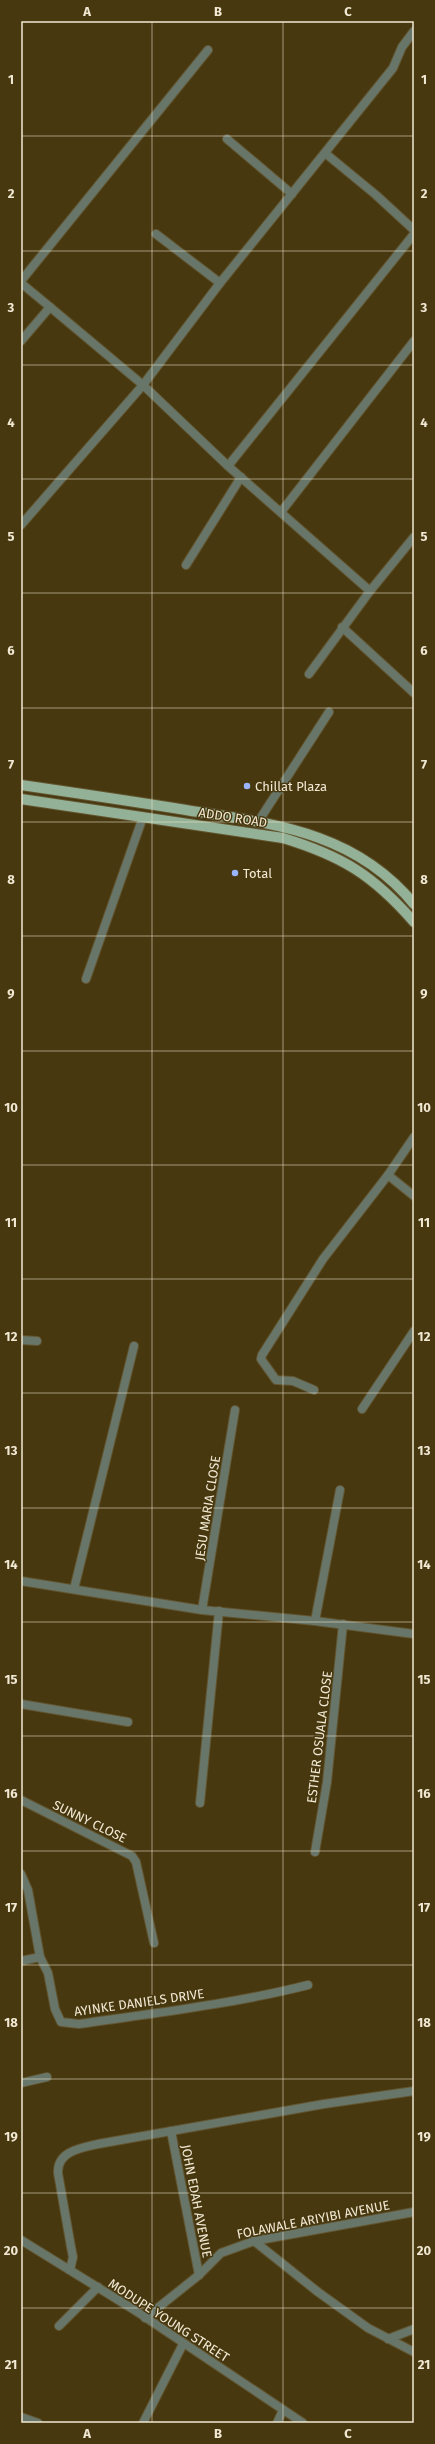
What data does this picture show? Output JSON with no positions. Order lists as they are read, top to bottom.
{
  "streets": {
    "main road": ["ADDO ROAD"],
    "street": [
      "JESU MARIA CLOSE",
      "ESTHER OSUALA CLOSE",
      "SUNNY CLOSE",
      "AYINKE DANIELS DRIVE",
      "JOHN EDAH AVENUE",
      "FOLAWALE ARIYIBI AVENUE",
      "MODUPE YOUNG STREET"
    ]
  },
  "crossings": [
    ["JOHN EDAH AVENUE", "FOLAWALE ARIYIBI AVENUE"],
    ["FOLAWALE ARIYIBI AVENUE", "MODUPE YOUNG STREET"]
  ],
  "places": ["Chillat Plaza", "Total"],
  "grid": {
    "columns": ["A", "B", "C"],
    "rows": [
      "1",
      "2",
      "3",
      "4",
      "5",
      "6",
      "7",
      "8",
      "9",
      "10",
      "11",
      "12",
      "13",
      "14",
      "15",
      "16",
      "17",
      "18",
      "19",
      "20",
      "21"
    ]
  }
}
